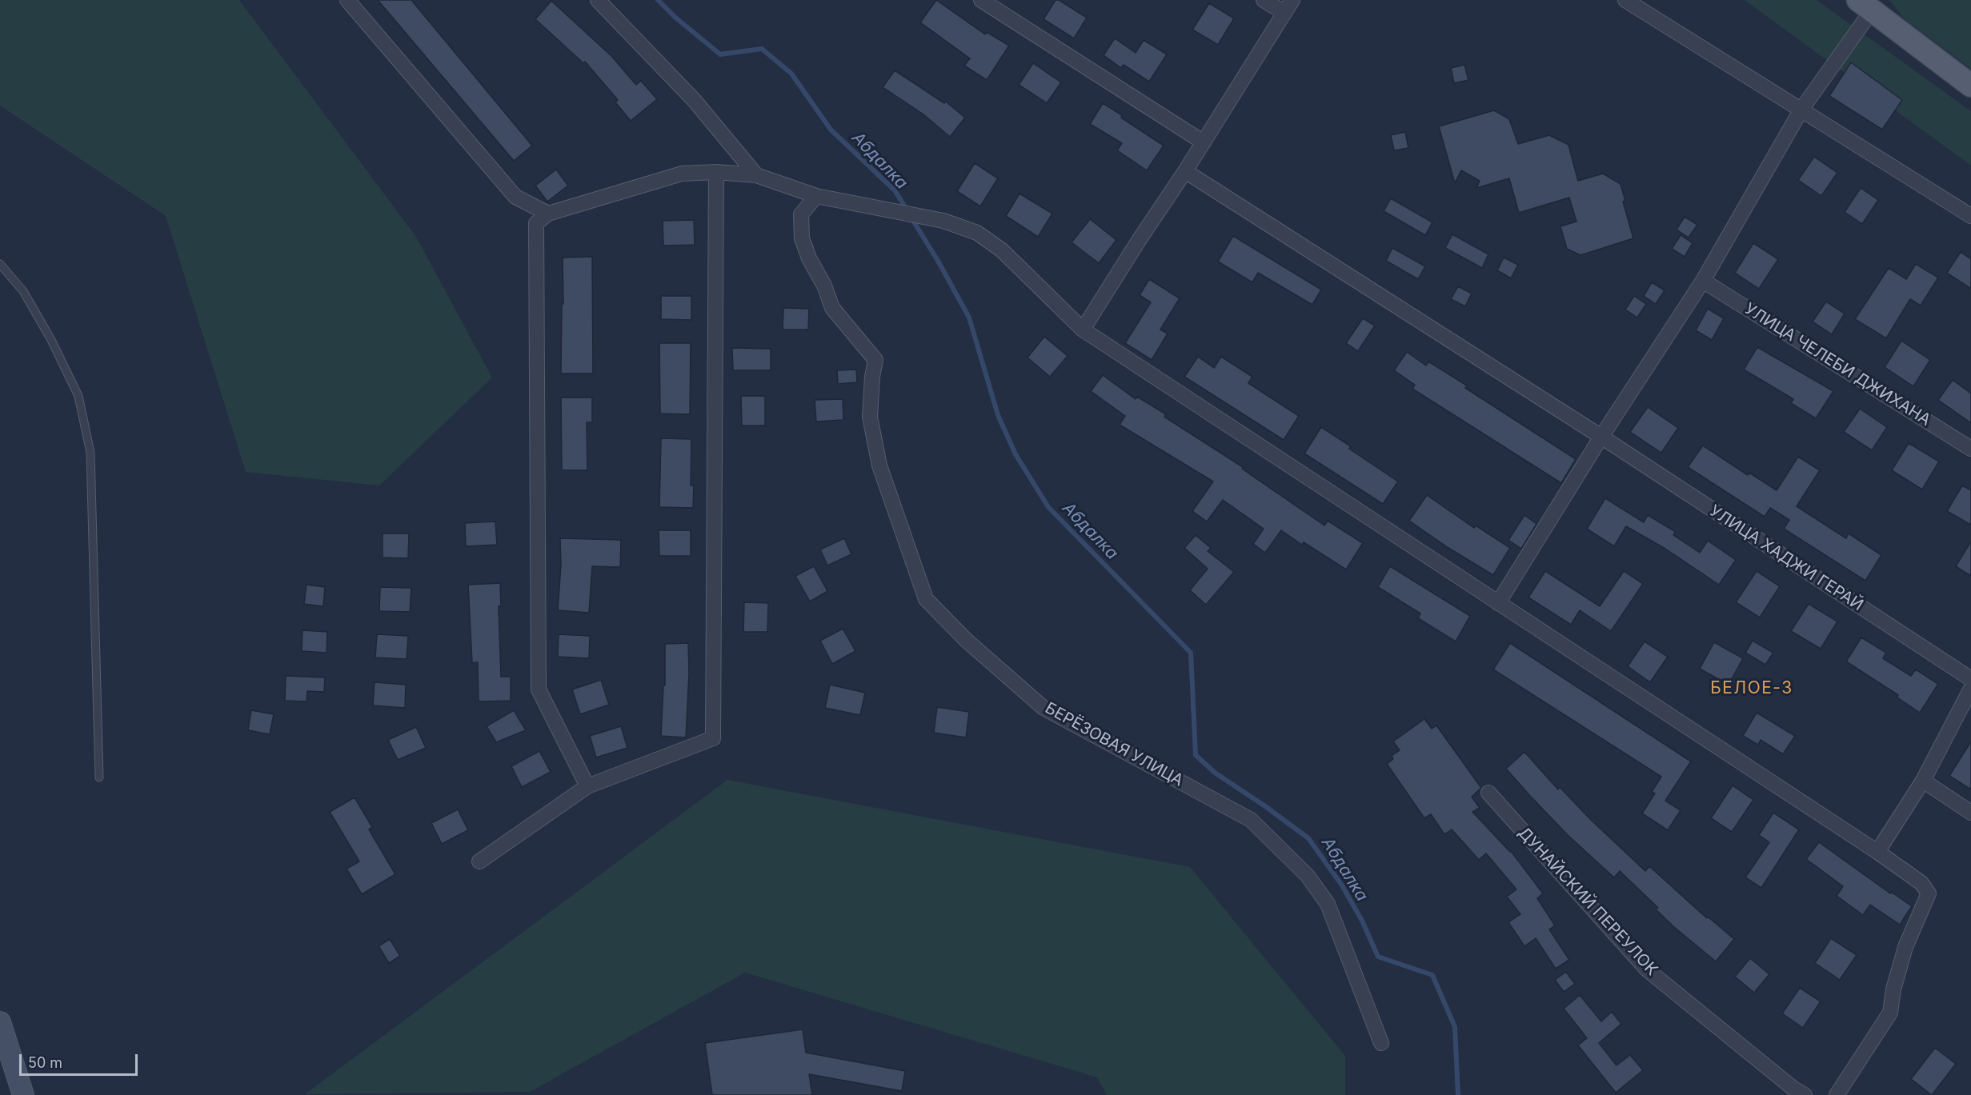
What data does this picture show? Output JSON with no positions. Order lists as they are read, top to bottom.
{
  "streets": {
    "street": [
      "УЛИЦА ЧЕЛЕБИ ДЖИХАНА",
      "УЛИЦА ХАДЖИ ГЕРАЙ",
      "БЕРЁЗОВАЯ УЛИЦА",
      "ДУНАЙСКИЙ ПЕРЕУЛОК"
    ]
  },
  "districts": ["БЕЛОЕ-3"],
  "water": ["Абдалка"],
  "scale_bar": "50 m"
}
